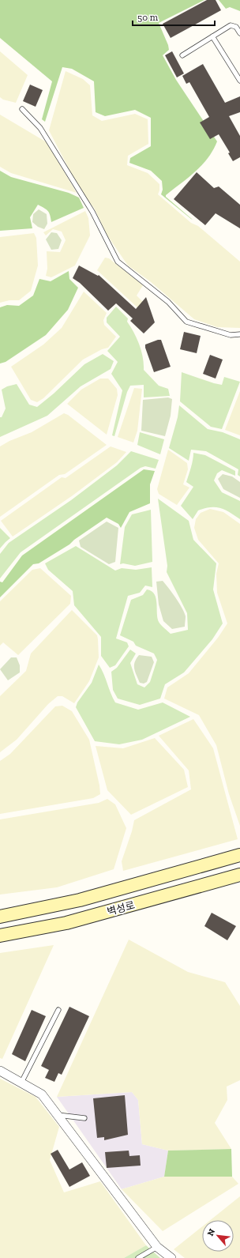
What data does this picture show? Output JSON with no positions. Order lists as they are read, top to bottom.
{
  "streets": {
    "main road": ["벽성로"]
  },
  "scale_bar": "50 m",
  "north": "top left"
}
